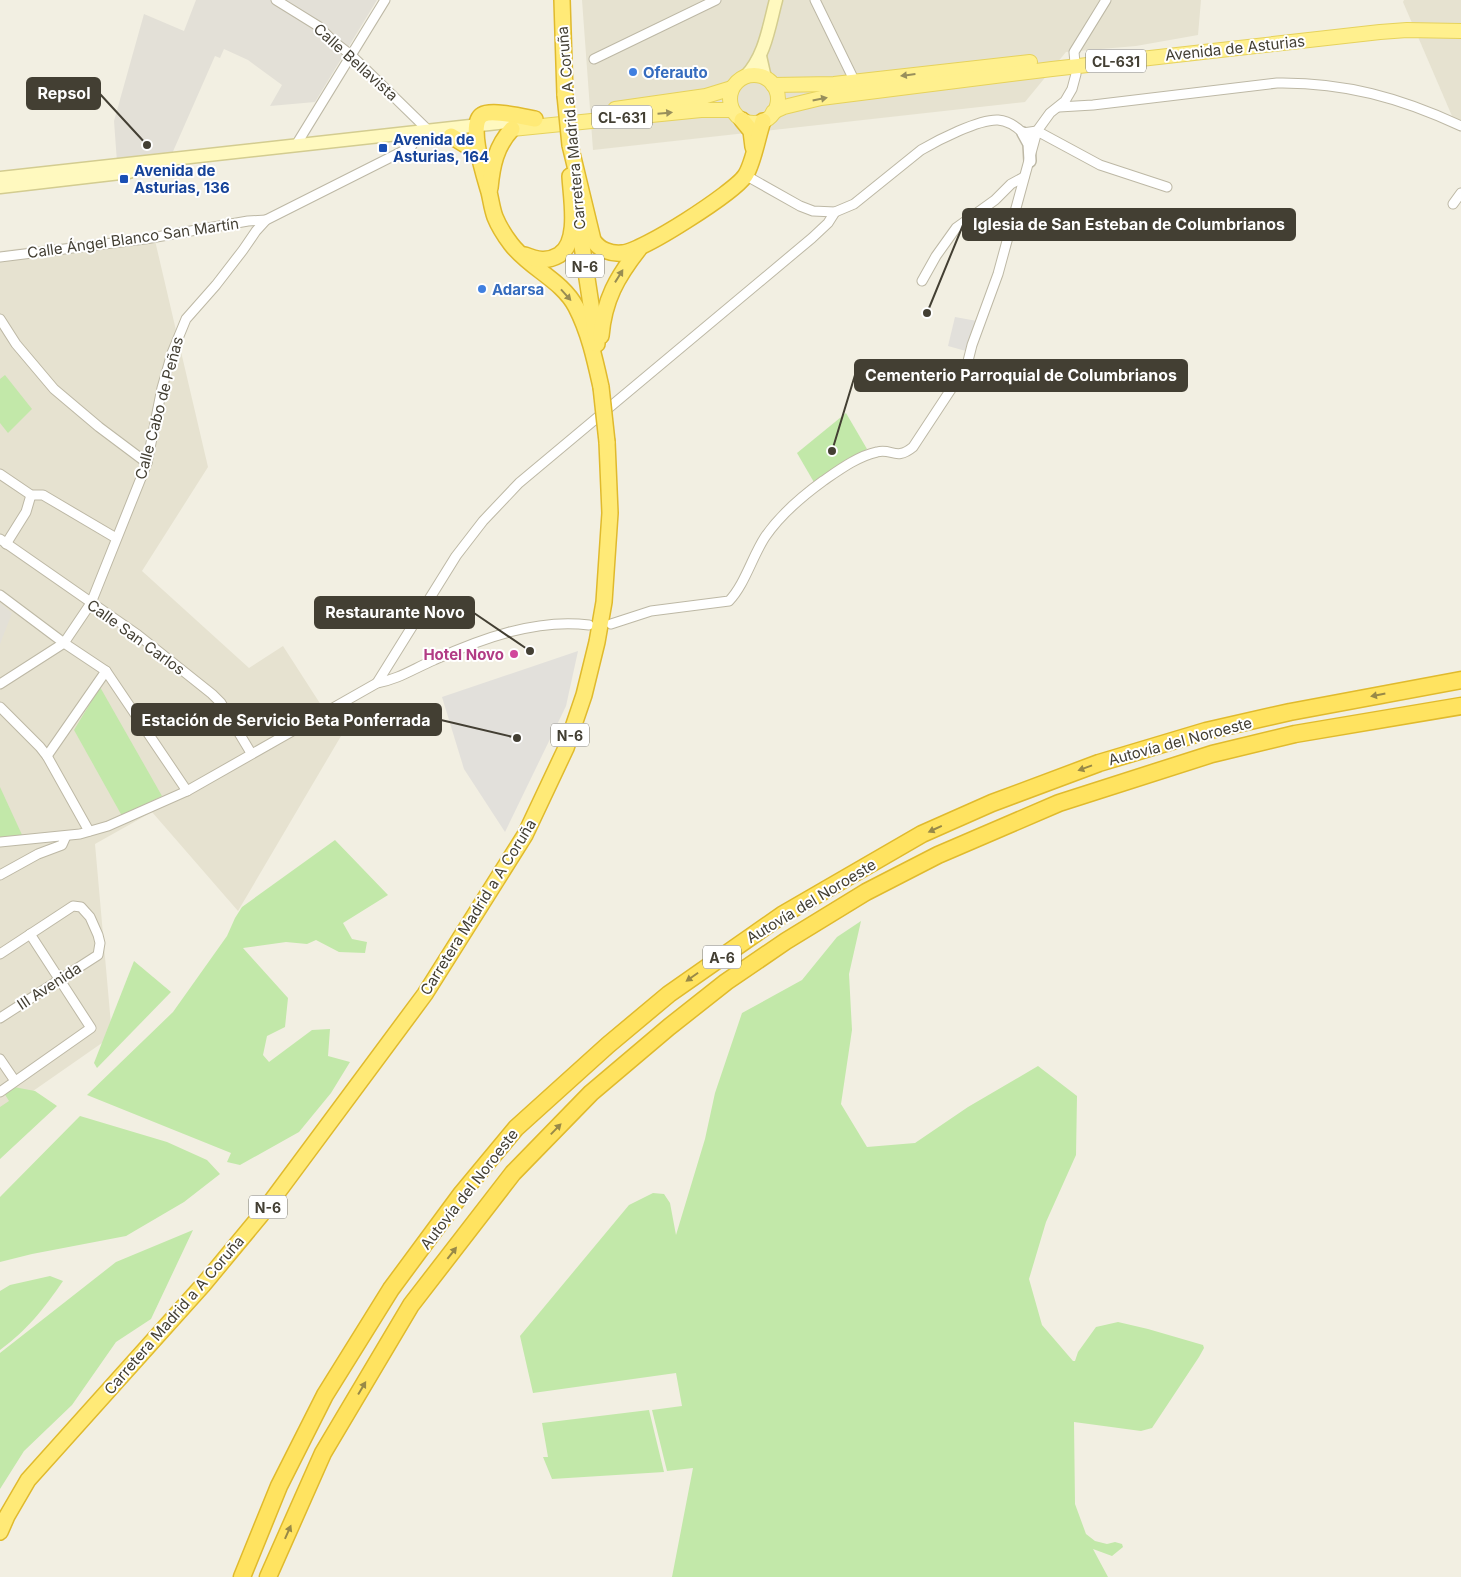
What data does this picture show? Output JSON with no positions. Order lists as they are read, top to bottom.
{
  "streets": {
    "highway": [
      "Carretera Madrid a A Coruña",
      "N-6",
      "Autovía del Noroeste",
      "A-6"
    ],
    "main road": ["Avenida de Asturias", "CL-631"],
    "street": [
      "Calle Bellavista",
      "Calle Ángel Blanco San Martín",
      "Calle Cabo de Peñas",
      "Calle San Carlos",
      "III Avenida"
    ]
  },
  "crossings": [
    ["Avenida de Asturias", "CL-631"],
    ["Calle Ángel Blanco San Martín", "Calle Cabo de Peñas"],
    ["Calle Cabo de Peñas", "Calle San Carlos"]
  ],
  "places": {
    "other": [
      "Oferauto",
      "Repsol",
      "Adarsa",
      "Iglesia de San Esteban de Columbrianos",
      "Cementerio Parroquial de Columbrianos",
      "Restaurante Novo",
      "Hotel Novo",
      "Estación de Servicio Beta Ponferrada"
    ],
    "transit": ["Avenida de Asturias, 164", "Avenida de Asturias, 136"]
  }
}
